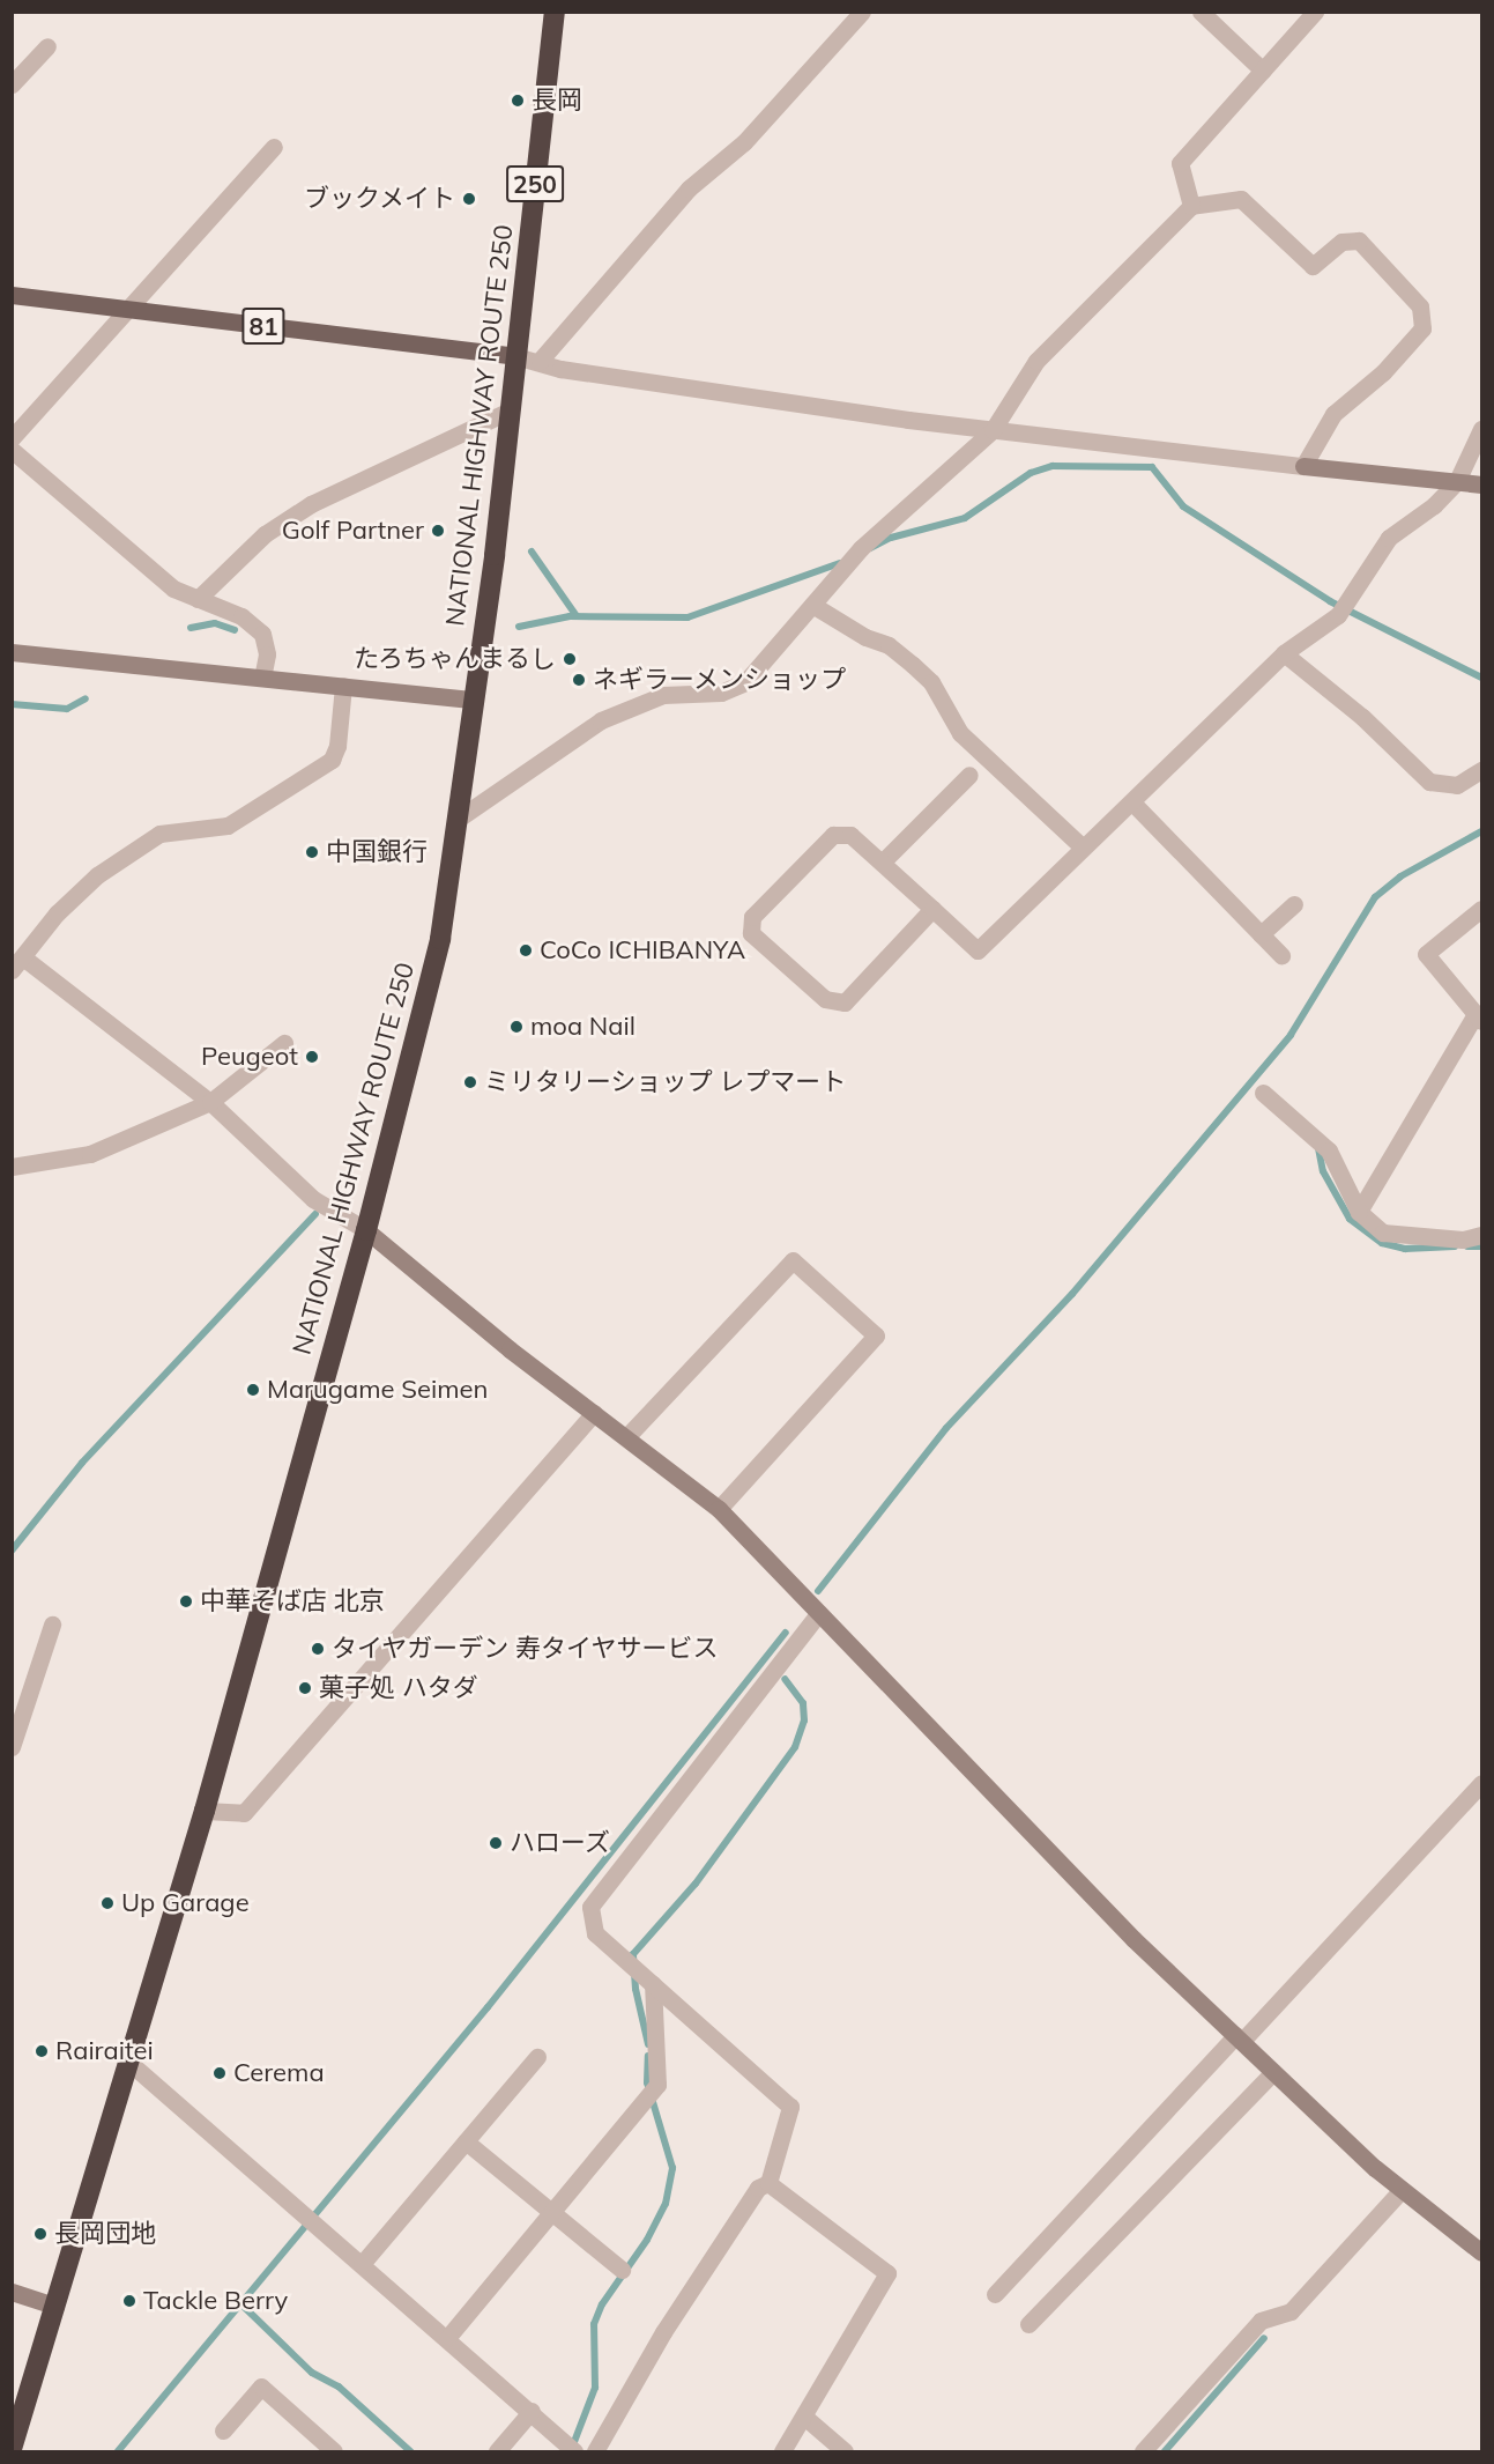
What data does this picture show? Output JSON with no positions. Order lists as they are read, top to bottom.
{
  "streets": {
    "highway": ["250", "NATIONAL HIGHWAY ROUTE 250"],
    "main road": ["81"]
  },
  "crossings": [
    ["81", "NATIONAL HIGHWAY ROUTE 250"]
  ],
  "places": [
    "長岡",
    "ブックメイト",
    "Golf Partner",
    "たろちゃんまるし",
    "ネギラーメンショップ",
    "中国銀行",
    "CoCo ICHIBANYA",
    "moa Nail",
    "Peugeot",
    "ミリタリーショップ レプマート",
    "Marugame Seimen",
    "中華そば店 北京",
    "タイヤガーデン 寿タイヤサービス",
    "菓子処 ハタダ",
    "ハローズ",
    "Up Garage",
    "Rairaitei",
    "Cerema",
    "長岡団地",
    "Tackle Berry"
  ]
}
